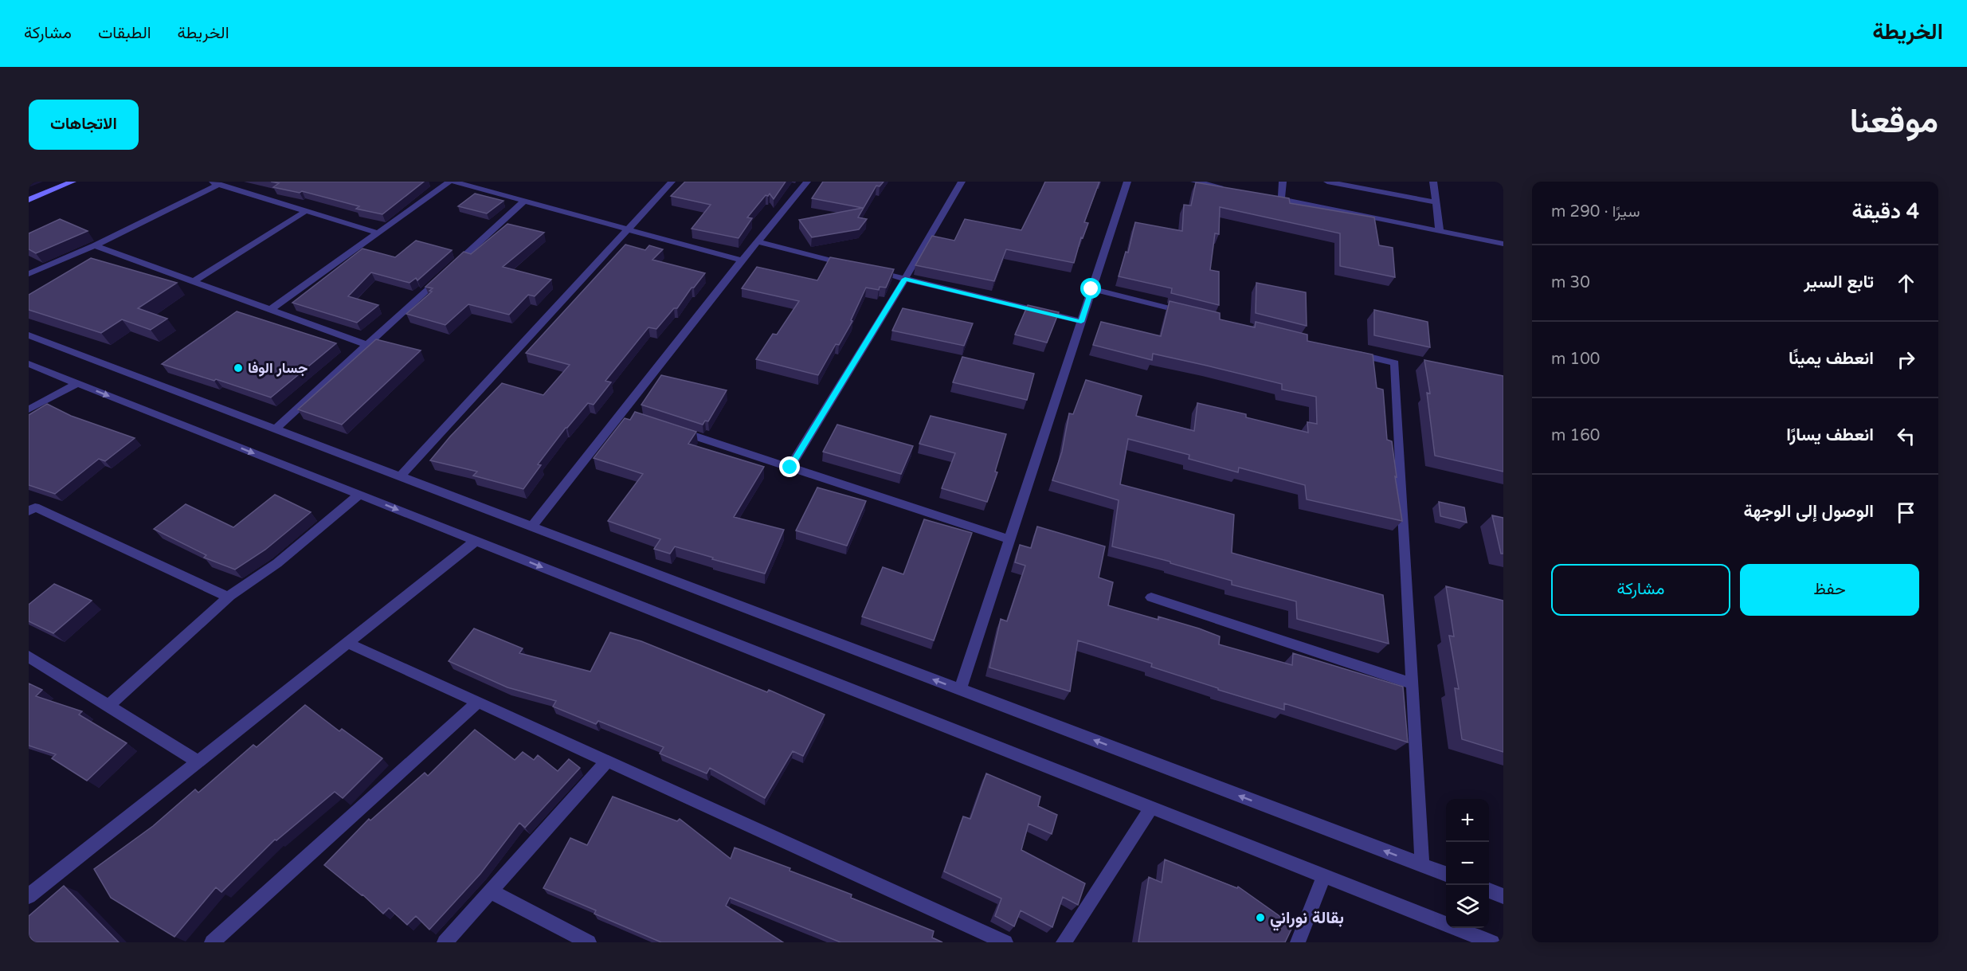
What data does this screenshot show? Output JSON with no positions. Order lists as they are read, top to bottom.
{
  "places": ["جسار الوفا", "بقالة نوراني"],
  "page": {
    "header": "الخريطة",
    "nav": ["الخريطة", "الطبقات", "مشاركة"],
    "title": "موقعنا",
    "buttons": [
      "الاتجاهات",
      ["حفظ", "مشاركة"]
    ],
    "heading": ["4 دقيقة", "سيرًا · 290 m"],
    "list": [
      ["تابع السير", "30 m"],
      ["انعطف يمينًا", "100 m"],
      ["انعطف يسارًا", "160 m"],
      "الوصول إلى الوجهة"
    ],
    "map_buttons": ["+", "−"]
  }
}
